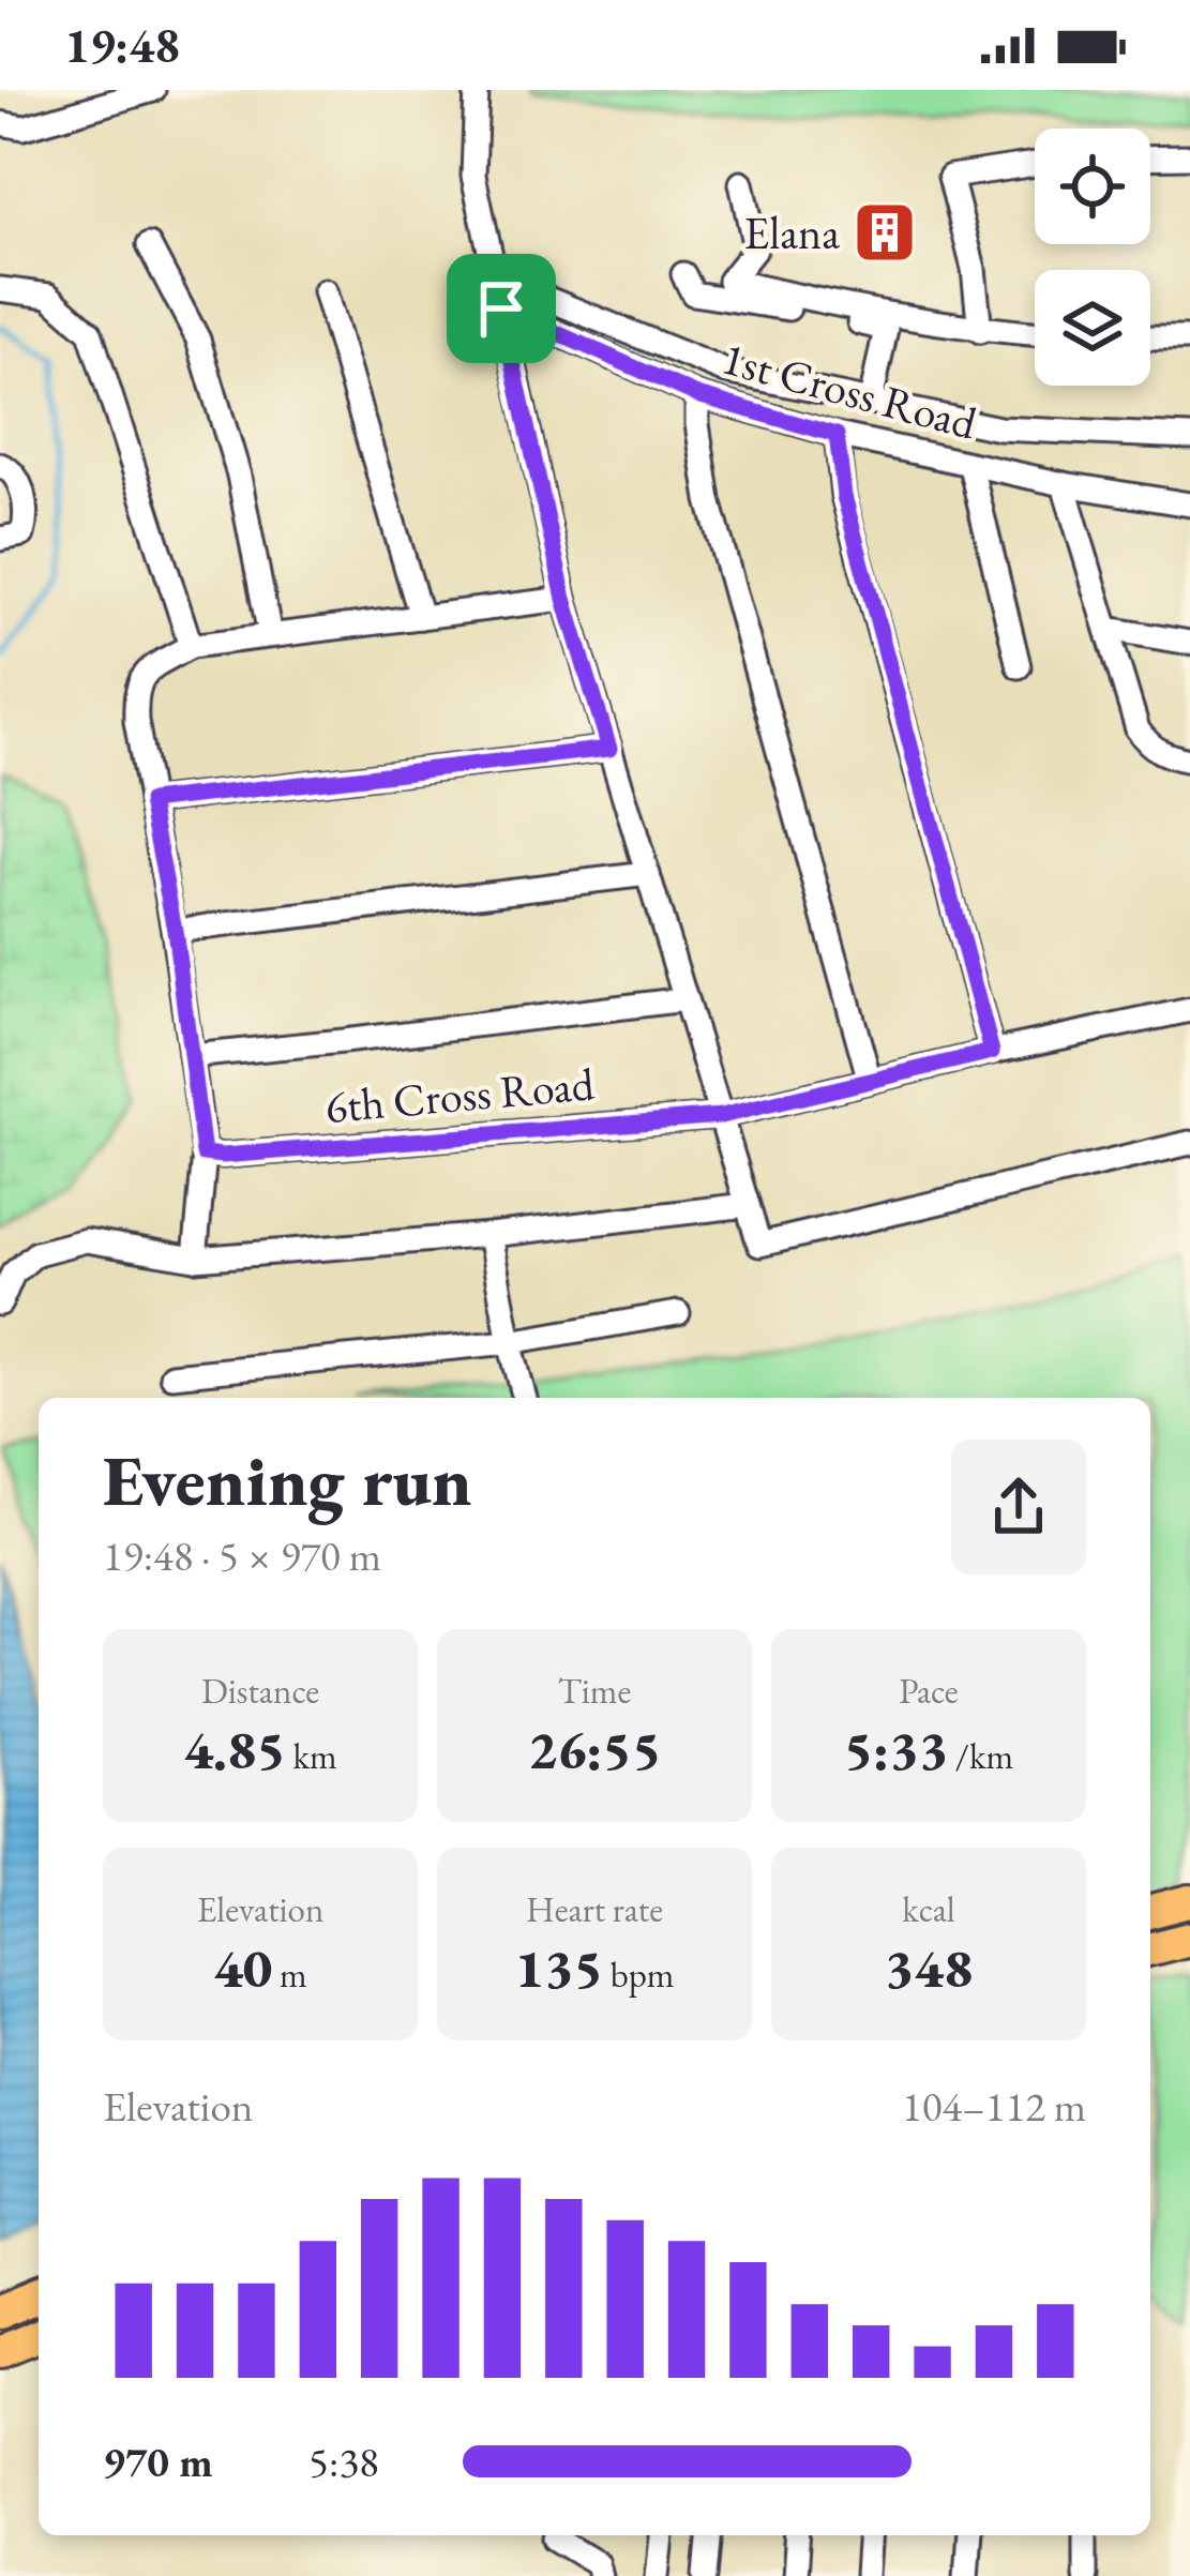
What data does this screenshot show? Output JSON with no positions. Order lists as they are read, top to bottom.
{
  "streets": {
    "street": ["1st Cross Road", "6th Cross Road"]
  },
  "places": {
    "building": ["Elana"]
  },
  "page": {
    "status": "19:48",
    "heading": ["Evening run", "19:48 · 5 × 970 m"],
    "stats": [
      ["Distance", "4.85 km"],
      ["Time", "26:55"],
      ["Pace", "5:33 /km"],
      ["Elevation", "40 m"],
      ["Heart rate", "135 bpm"],
      ["kcal", "348"]
    ],
    "chart": ["Elevation", "104–112 m"],
    "list": [
      {
        "name": "970 m",
        "note": "5:38"
      }
    ]
  }
}
